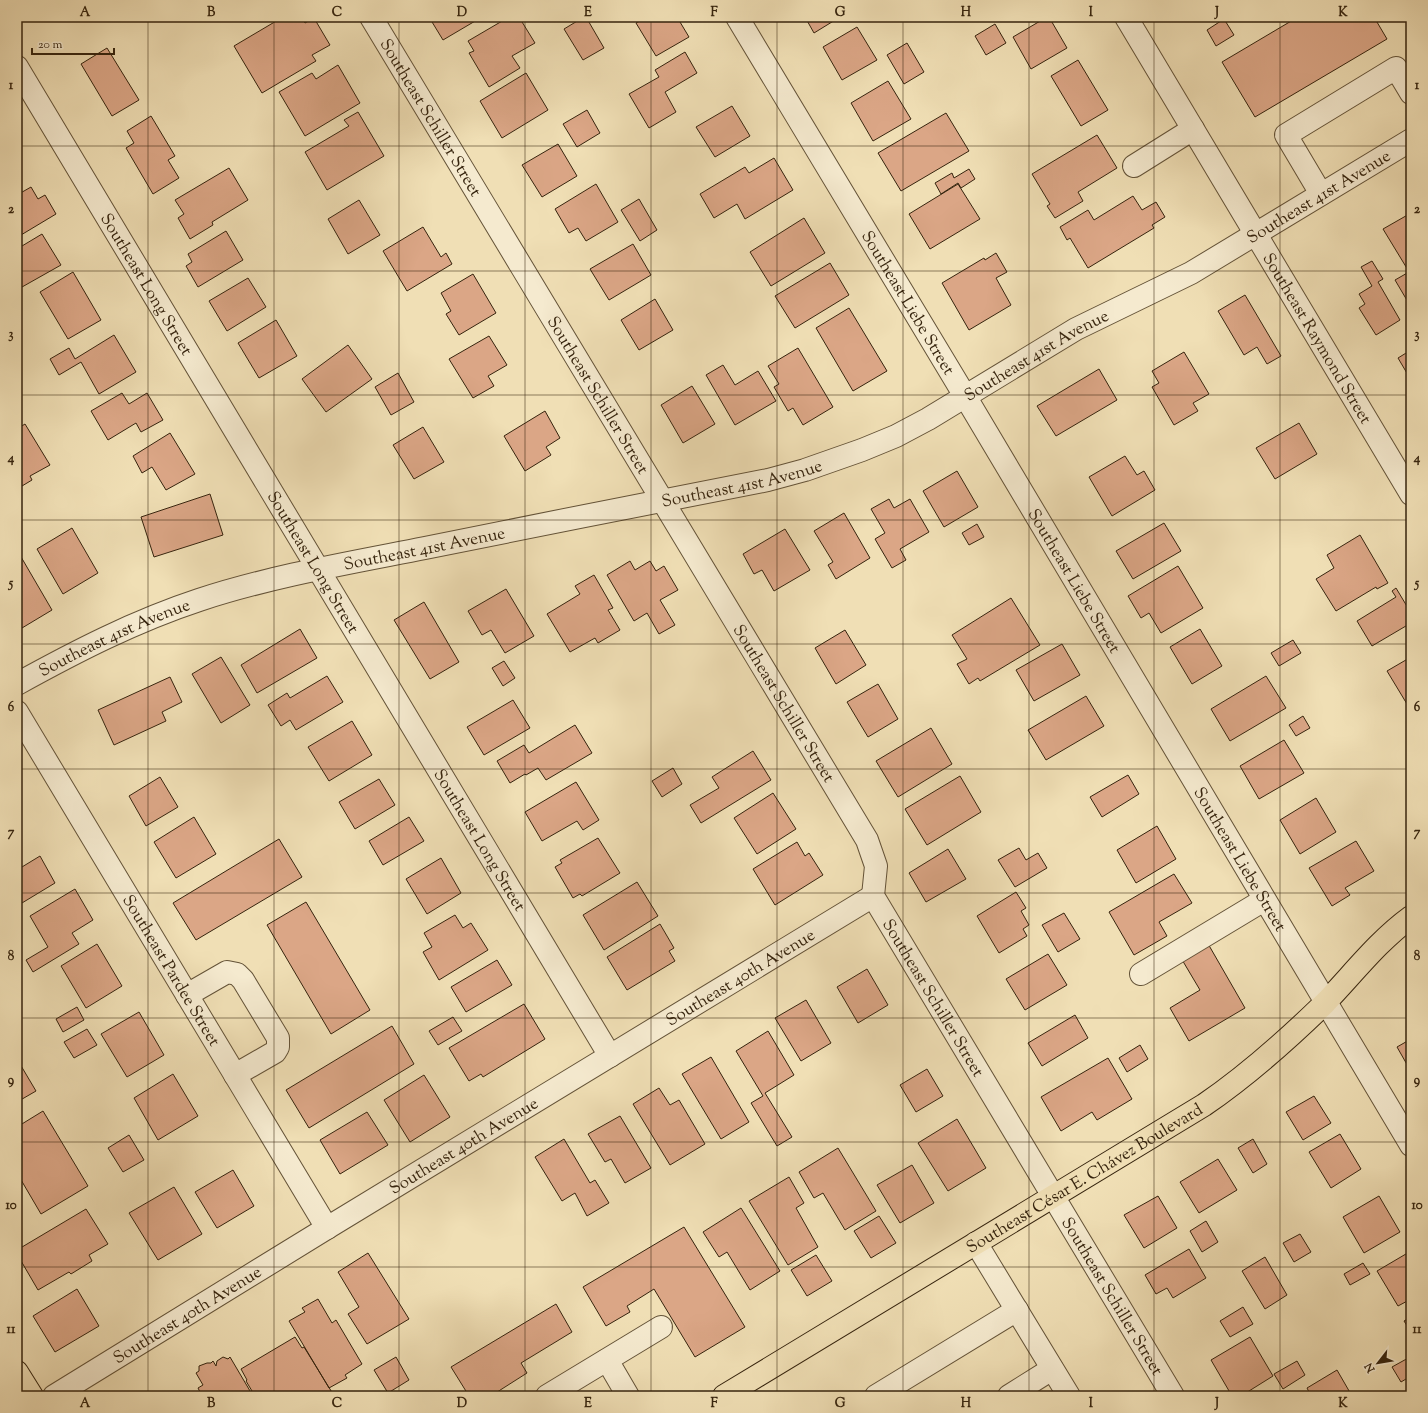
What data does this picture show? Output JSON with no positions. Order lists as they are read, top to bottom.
{
  "streets": {
    "main road": ["Southeast César E. Chávez Boulevard"],
    "street": [
      "Southeast Schiller Street",
      "Southeast 41st Avenue",
      "Southeast Long Street",
      "Southeast Liebe Street",
      "Southeast Raymond Street",
      "Southeast Pardee Street",
      "Southeast 40th Avenue"
    ]
  },
  "crossings": [
    ["Southeast Schiller Street", "Southeast 41st Avenue"],
    ["Southeast Schiller Street", "Southeast 40th Avenue"],
    ["Southeast Schiller Street", "Southeast César E. Chávez Boulevard"],
    ["Southeast 41st Avenue", "Southeast Long Street"],
    ["Southeast 41st Avenue", "Southeast Liebe Street"],
    ["Southeast 41st Avenue", "Southeast Raymond Street"],
    ["Southeast Long Street", "Southeast 40th Avenue"],
    ["Southeast Liebe Street", "Southeast César E. Chávez Boulevard"],
    ["Southeast Pardee Street", "Southeast 40th Avenue"]
  ],
  "scale_bar": "20 m",
  "north": "bottom left",
  "grid": {
    "columns": [
      "A",
      "B",
      "C",
      "D",
      "E",
      "F",
      "G",
      "H",
      "I",
      "J",
      "K"
    ],
    "rows": [
      "1",
      "2",
      "3",
      "4",
      "5",
      "6",
      "7",
      "8",
      "9",
      "10",
      "11"
    ]
  }
}
